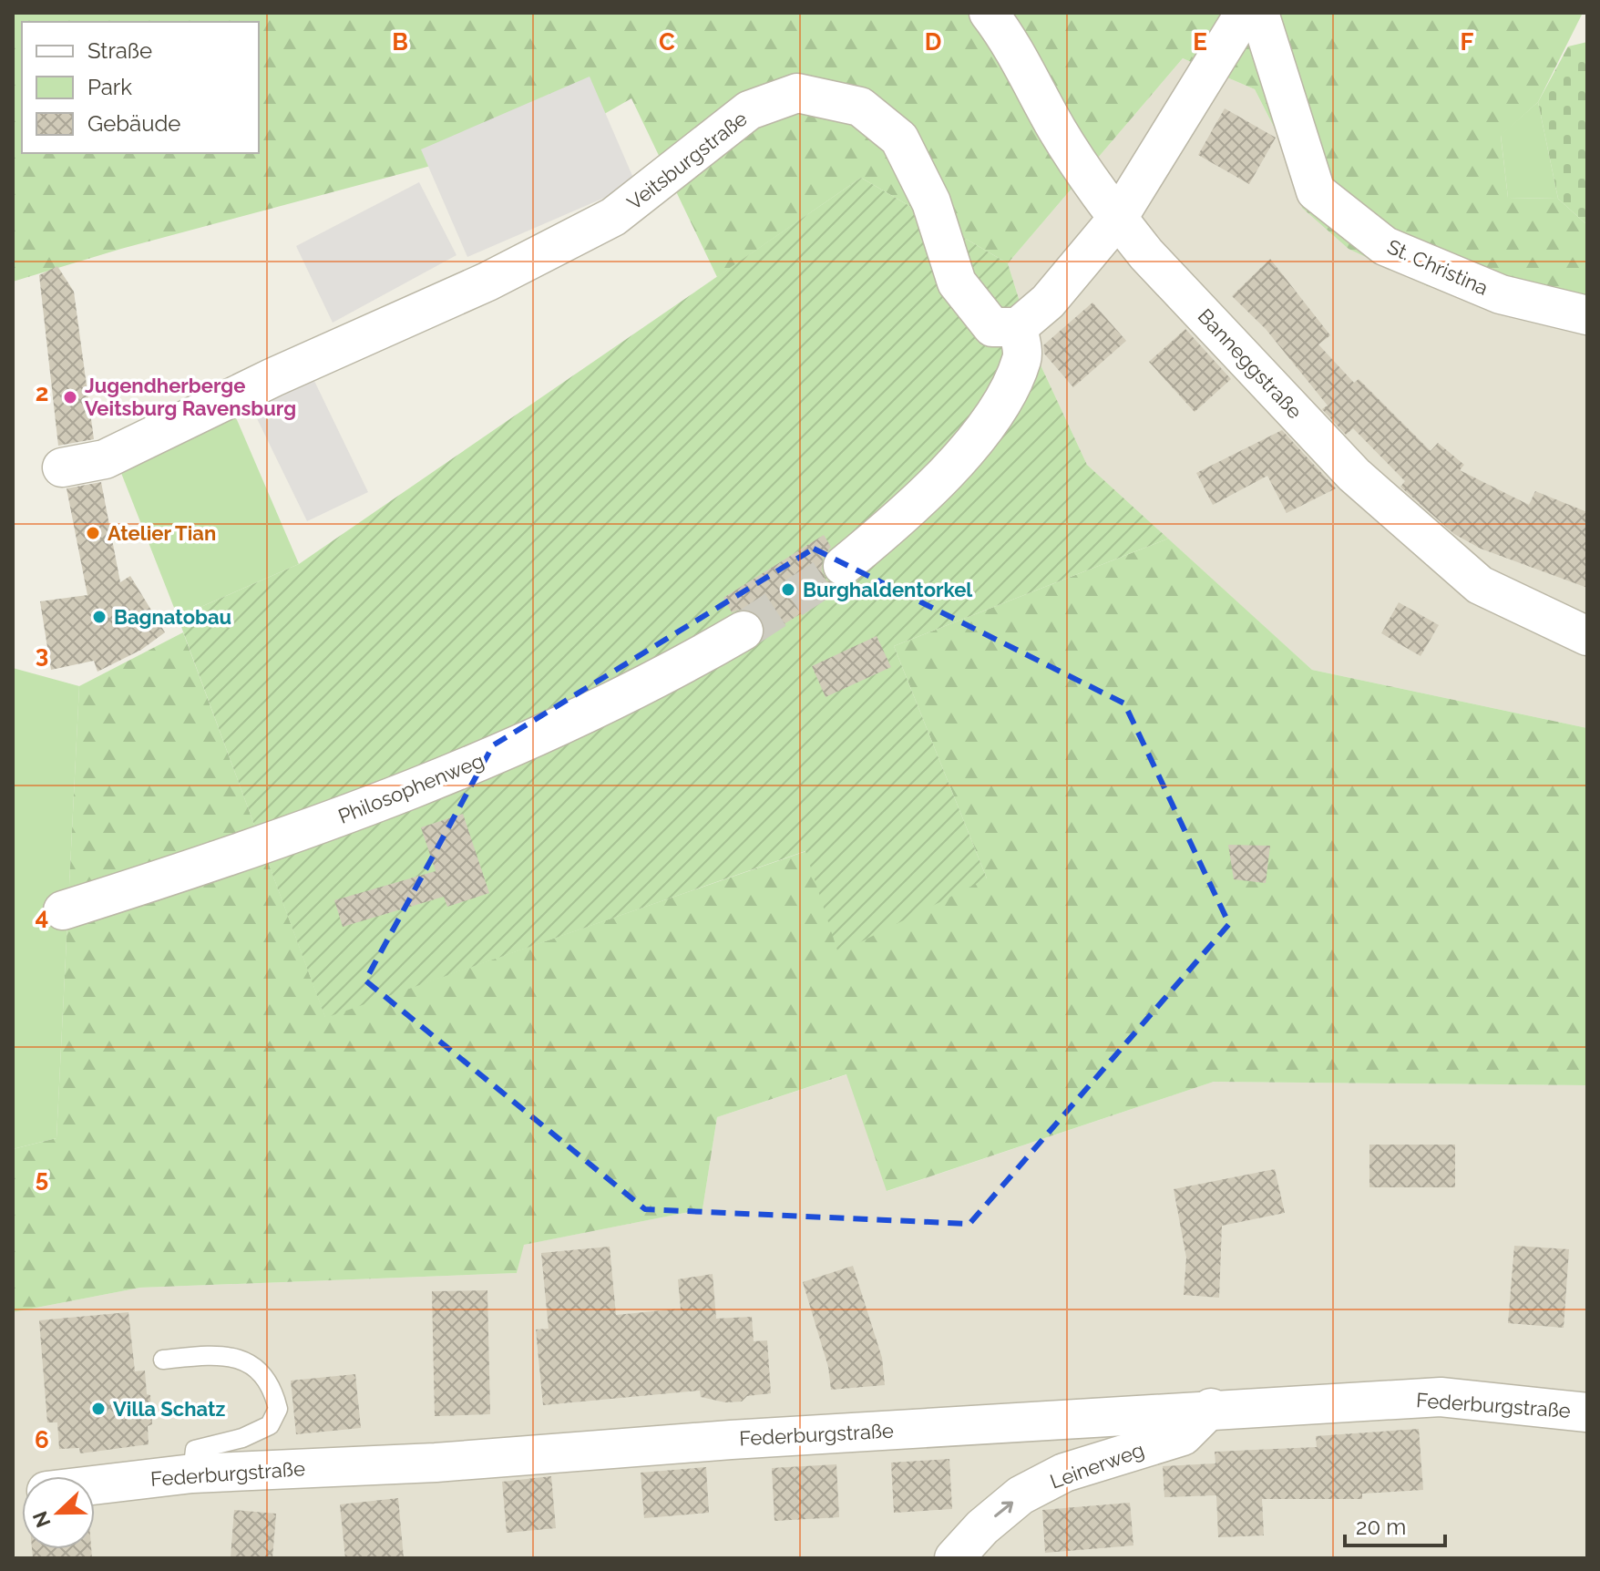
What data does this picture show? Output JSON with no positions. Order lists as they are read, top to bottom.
{
  "streets": {
    "street": [
      "Veitsburgstraße",
      "St. Christina",
      "Banneggstraße",
      "Philosophenweg",
      "Federburgstraße",
      "Leinerweg"
    ]
  },
  "crossings": [
    ["Federburgstraße", "Leinerweg"]
  ],
  "one_way": ["Leinerweg"],
  "places": [
    "Jugendherberge Veitsburg Ravensburg",
    "Atelier Tian",
    "Burghaldentorkel",
    "Bagnatobau",
    "Villa Schatz"
  ],
  "legend": ["Straße", "Park", "Gebäude"],
  "scale_bar": "20 m",
  "north": "left",
  "grid": {
    "columns": [
      "B",
      "C",
      "D",
      "E",
      "F"
    ],
    "rows": [
      "2",
      "3",
      "4",
      "5",
      "6"
    ]
  }
}
